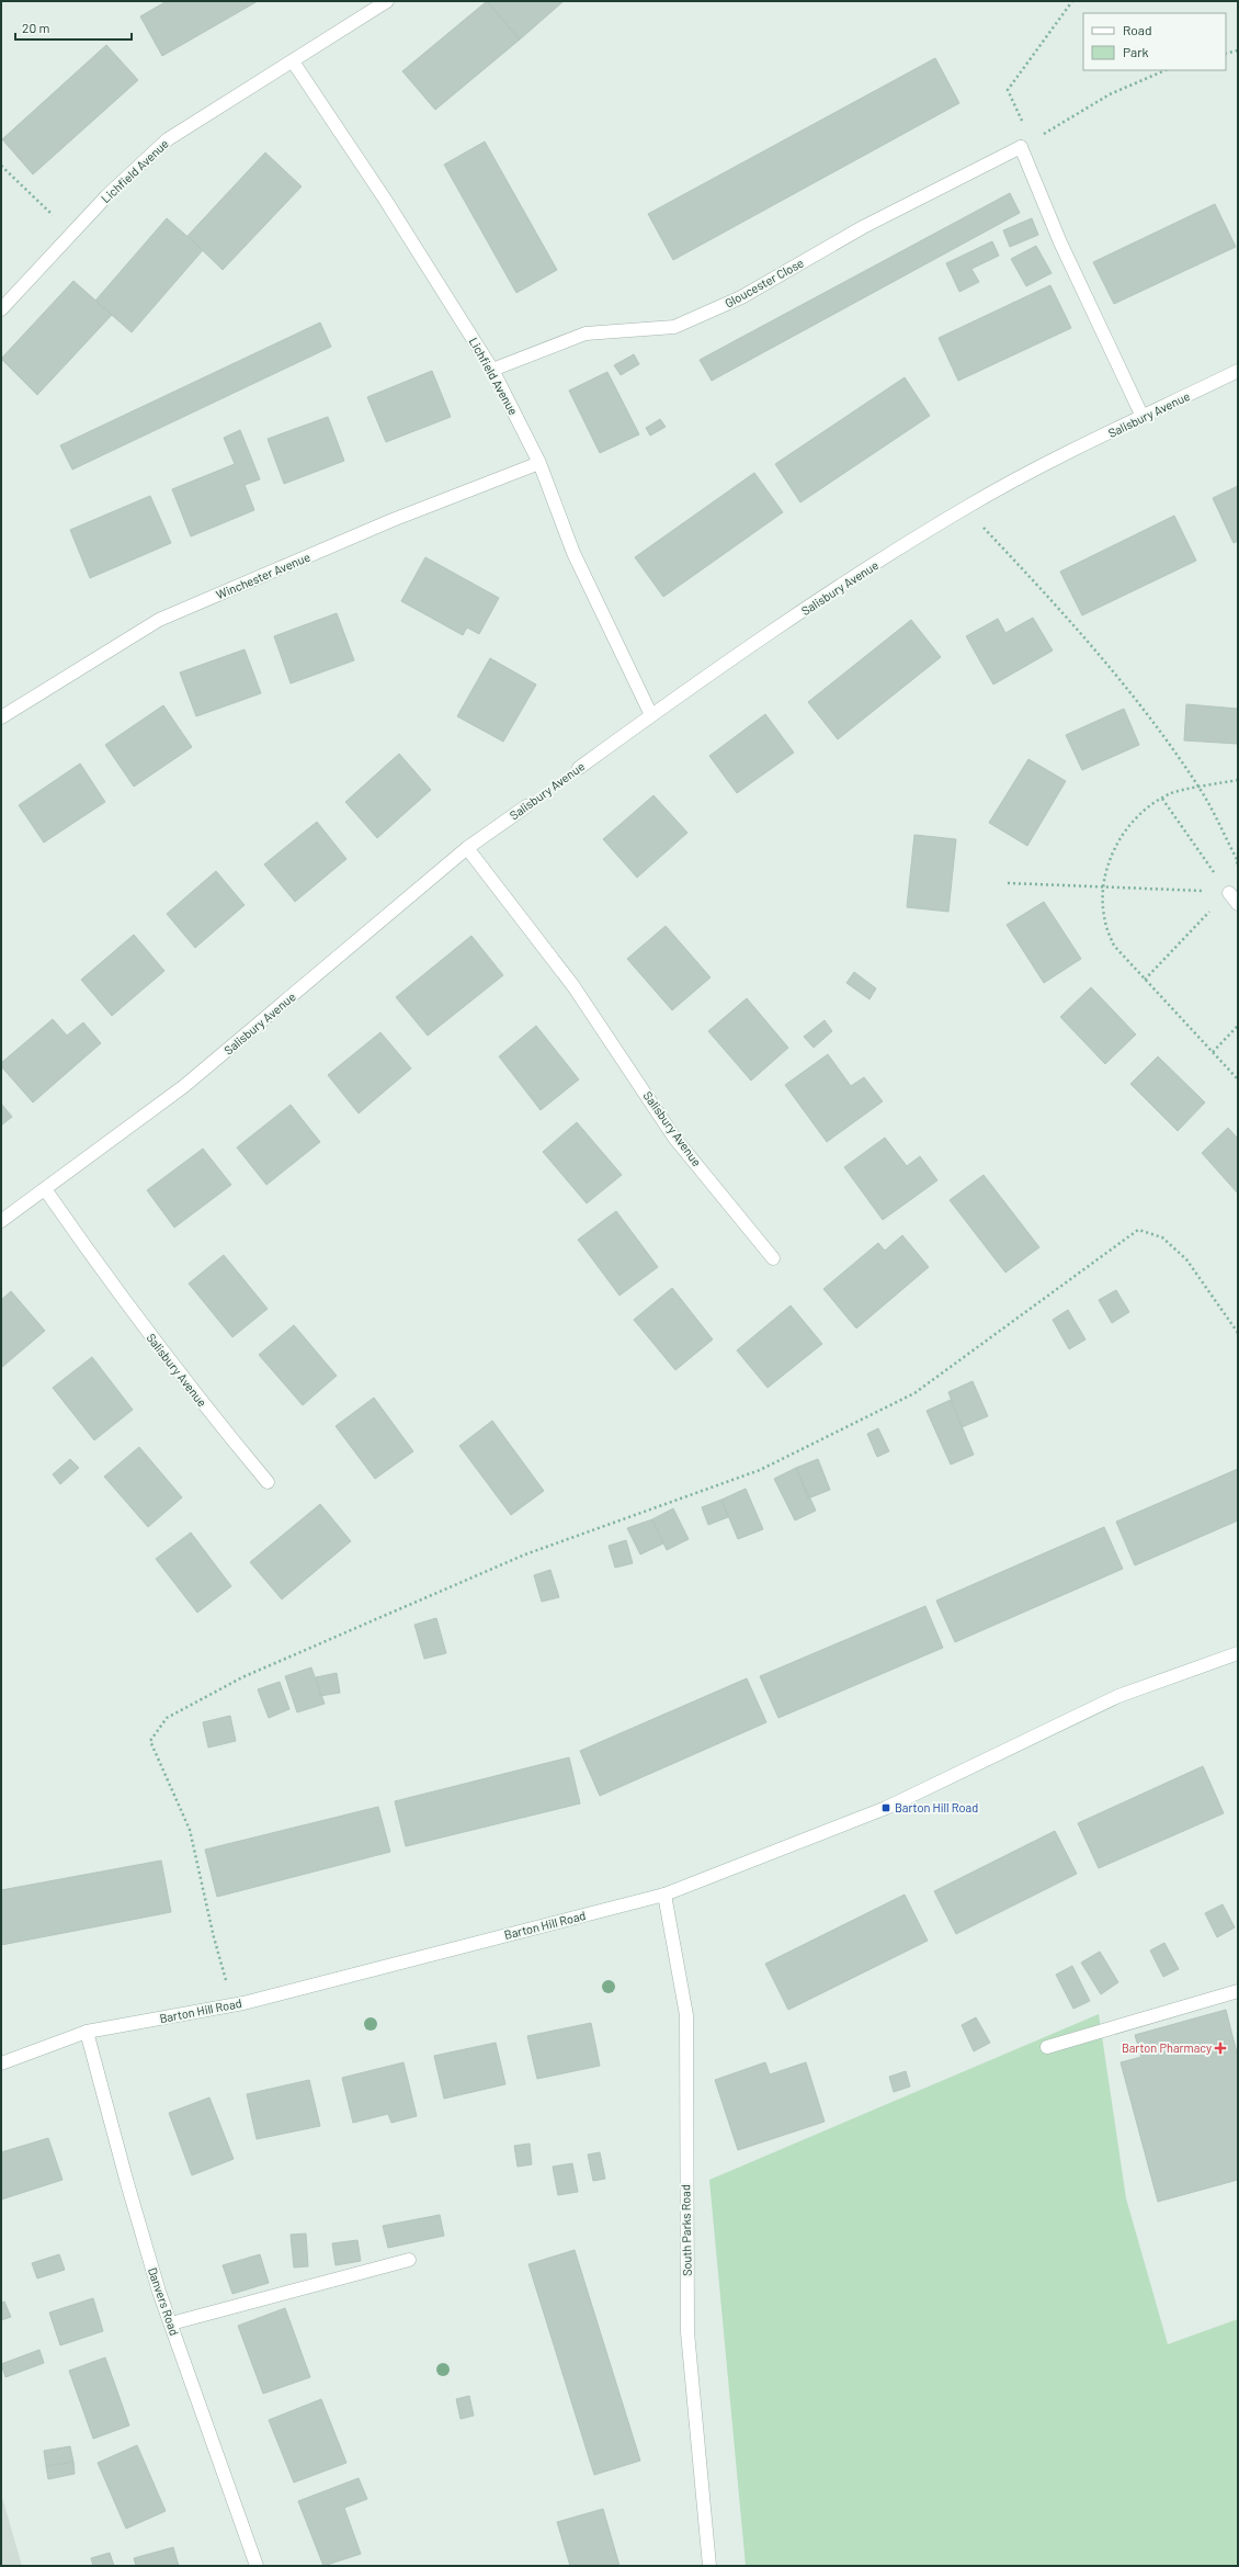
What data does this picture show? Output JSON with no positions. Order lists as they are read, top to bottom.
{
  "streets": {
    "street": [
      "Lichfield Avenue",
      "Gloucester Close",
      "Salisbury Avenue",
      "Winchester Avenue",
      "Barton Hill Road",
      "South Parks Road",
      "Danvers Road"
    ]
  },
  "crossings": [
    ["Lichfield Avenue", "Gloucester Close"],
    ["Lichfield Avenue", "Salisbury Avenue"],
    ["Lichfield Avenue", "Winchester Avenue"],
    ["Barton Hill Road", "South Parks Road"],
    ["Barton Hill Road", "Danvers Road"]
  ],
  "places": {
    "transit": ["Barton Hill Road"],
    "health": ["Barton Pharmacy"]
  },
  "legend": ["Road", "Park"],
  "scale_bar": "20 m"
}
